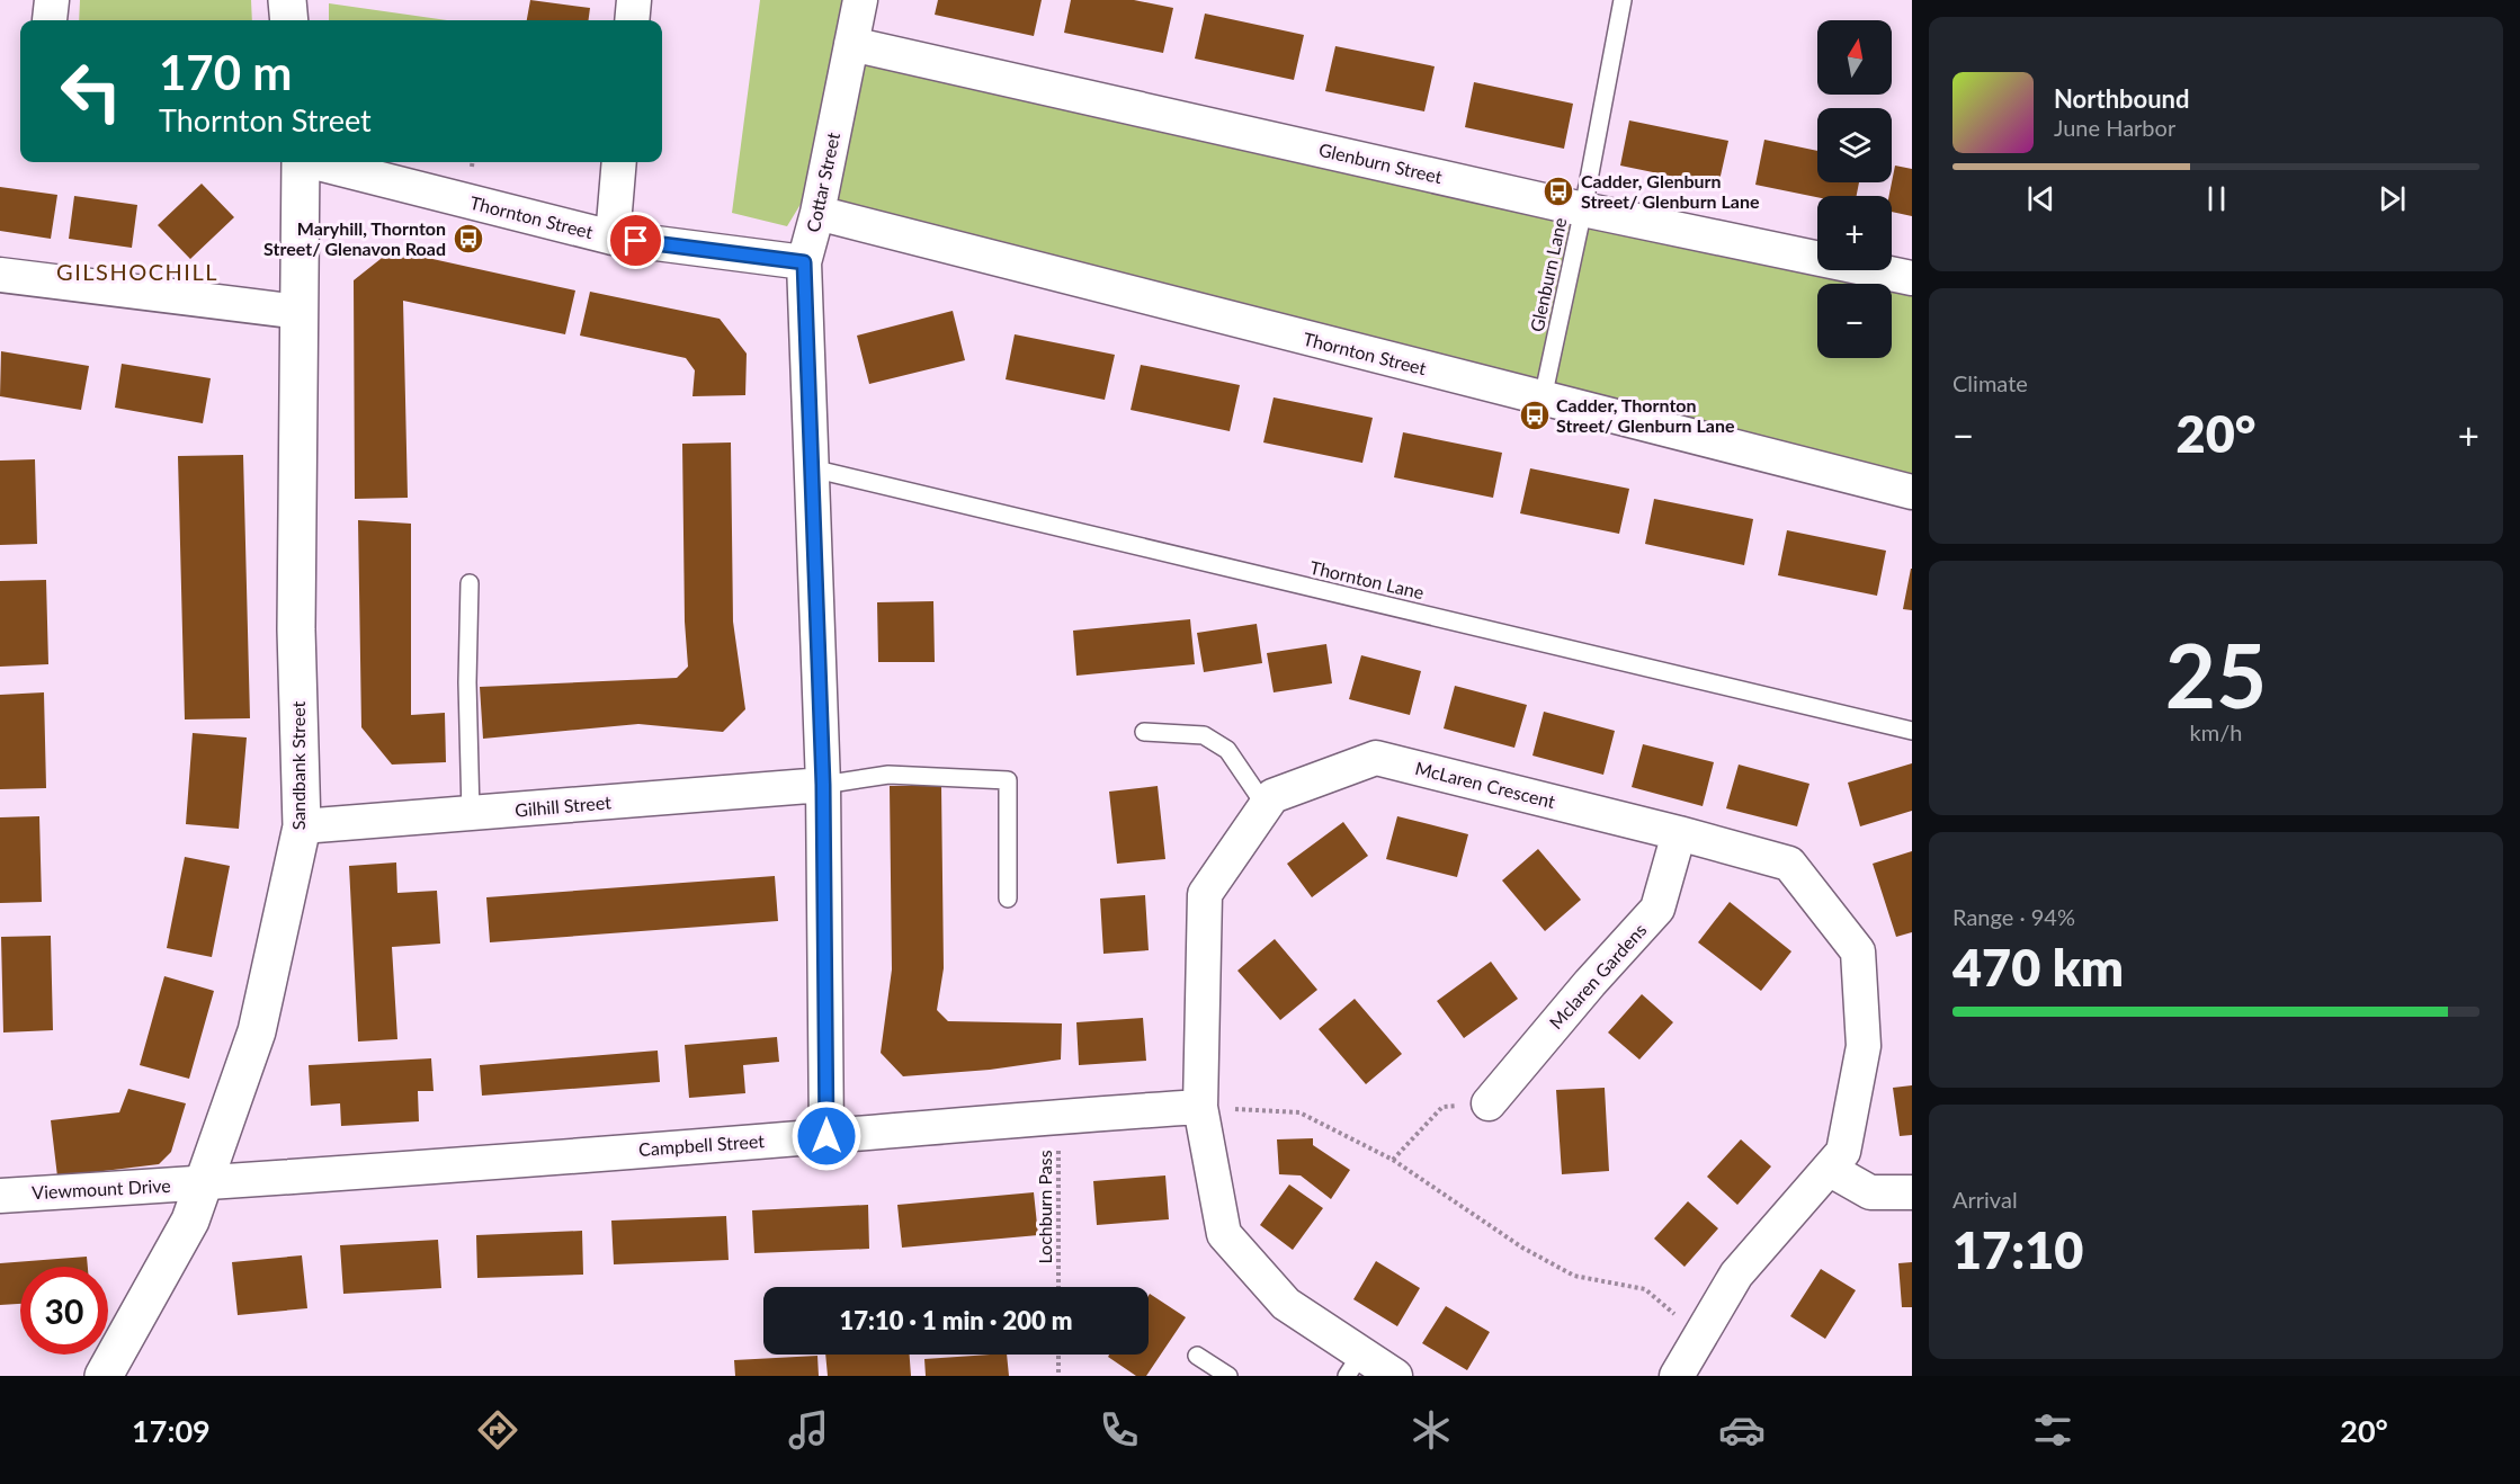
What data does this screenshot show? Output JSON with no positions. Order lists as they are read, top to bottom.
{
  "streets": {
    "street": [
      "Glenburn Street",
      "Cottar Street",
      "Thornton Street",
      "Sandbank Street",
      "McLaren Crescent",
      "Gilhill Street",
      "Mclaren Gardens",
      "Campbell Street",
      "Viewmount Drive"
    ],
    "lane": ["Glenburn Lane", "Thornton Lane"],
    "path": ["Lochburn Pass"]
  },
  "crossings": [
    ["Glenburn Street", "Cottar Street"],
    ["Glenburn Street", "Glenburn Lane"],
    ["Cottar Street", "Thornton Street"],
    ["Cottar Street", "Thornton Lane"],
    ["Cottar Street", "Gilhill Street"],
    ["Cottar Street", "Campbell Street"],
    ["Thornton Street", "Glenburn Lane"],
    ["Sandbank Street", "Gilhill Street"],
    ["Sandbank Street", "Campbell Street"],
    ["Sandbank Street", "Viewmount Drive"],
    ["McLaren Crescent", "Mclaren Gardens"],
    ["McLaren Crescent", "Campbell Street"],
    ["Campbell Street", "Viewmount Drive"],
    ["Campbell Street", "Lochburn Pass"]
  ],
  "districts": ["GILSHOCHILL"],
  "places": {
    "bus stop": ["Cadder, Glenburn Street/ Glenburn Lane", "Maryhill, Thornton Street/ Glenavon Road", "Cadder, Thornton Street/ Glenburn Lane"]
  },
  "north": "top",
  "page": {
    "map_buttons": ["+", "−"],
    "turn": ["170 m", "Thornton Street"],
    "song": ["Northbound", "June Harbor"],
    "tile": [
      "Climate",
      ["25", "km/h"],
      ["Range · 94%", "470 km"],
      ["Arrival", "17:10"]
    ],
    "heat": ["−", "20°", "+"],
    "limit": "30",
    "trip": "17:10 · 1 min · 200 m",
    "tabs": ["17:09", "20°"]
  }
}
